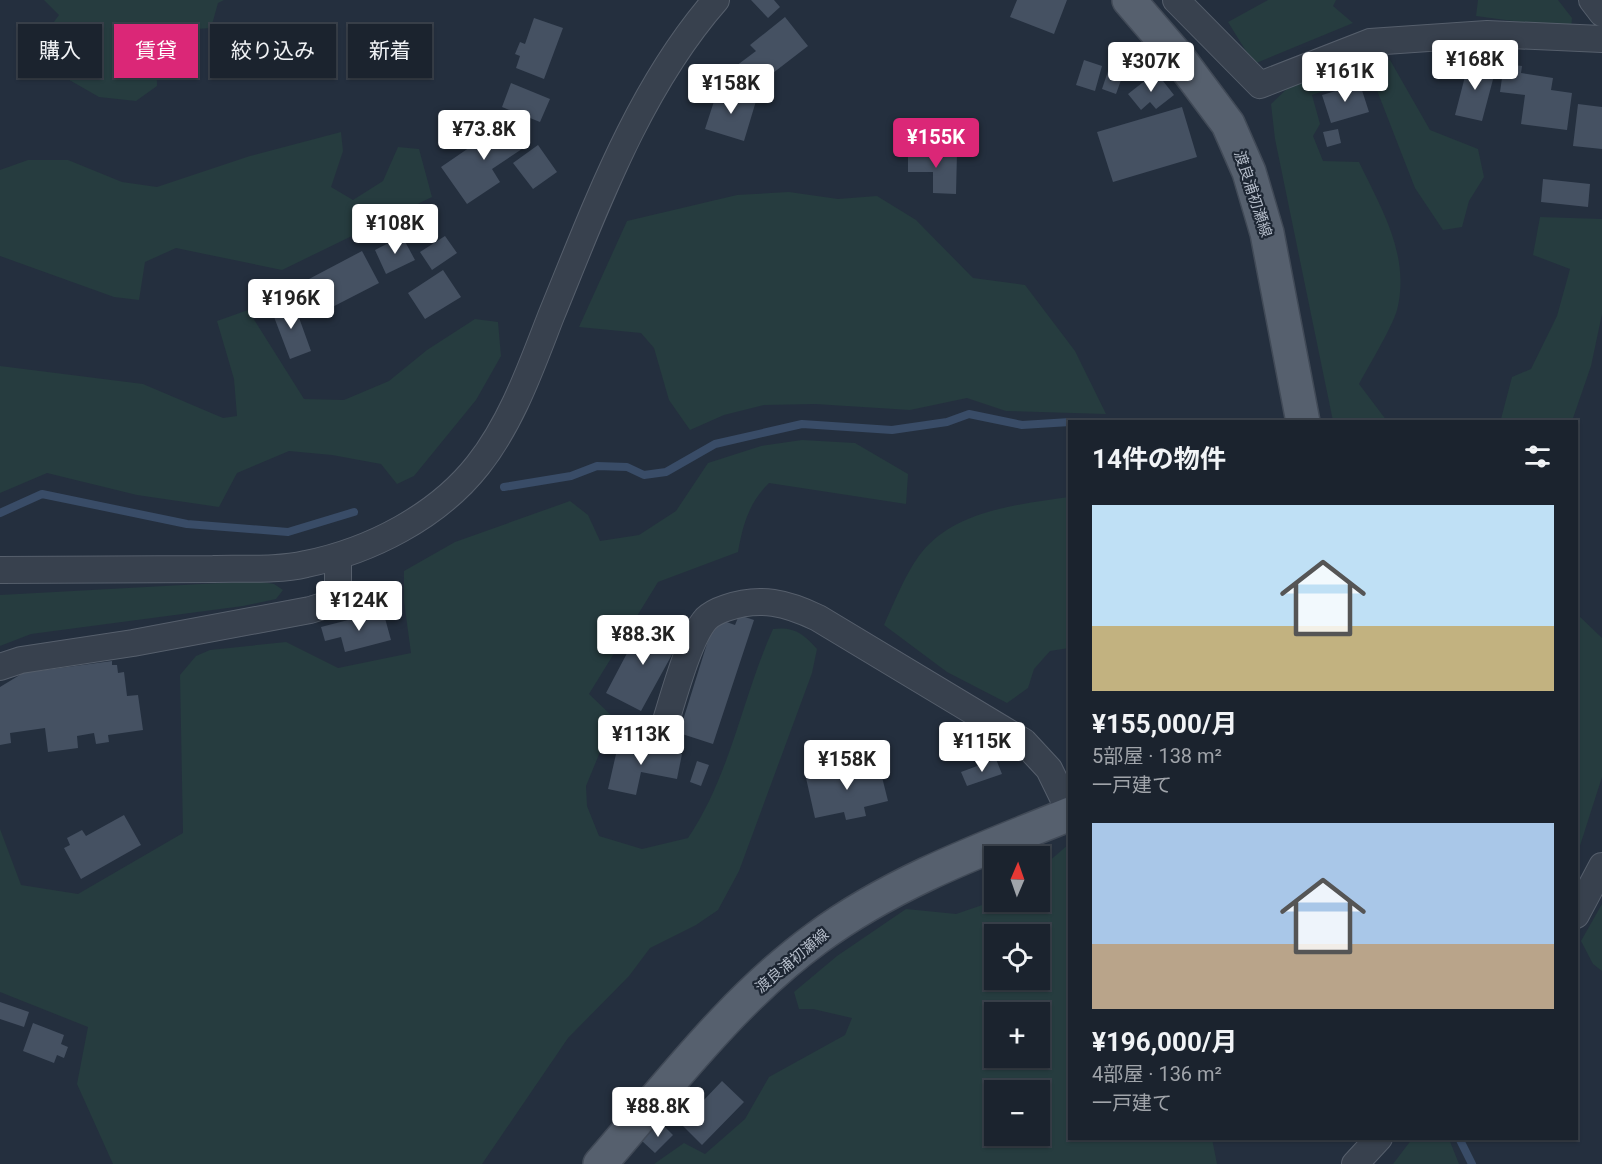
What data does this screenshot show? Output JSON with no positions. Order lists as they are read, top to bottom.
{
  "streets": {
    "main road": ["渡良浦初瀬線"]
  },
  "north": "top",
  "page": {
    "chip": [
      "購入",
      "賃貸",
      "絞り込み",
      "新着"
    ],
    "price": [
      "¥168K",
      "¥307K",
      "¥161K",
      "¥158K",
      "¥73.8K",
      "¥155K",
      "¥108K",
      "¥196K",
      "¥124K",
      "¥88.3K",
      "¥113K",
      "¥115K",
      "¥158K",
      "¥88.8K"
    ],
    "heading": "14件の物件",
    "list": [
      {
        "name": "¥155,000/月",
        "note": "5部屋 · 138 m² · 一戸建て"
      },
      {
        "name": "¥196,000/月",
        "note": "4部屋 · 136 m² · 一戸建て"
      }
    ],
    "map_buttons": ["+", "−"]
  }
}
